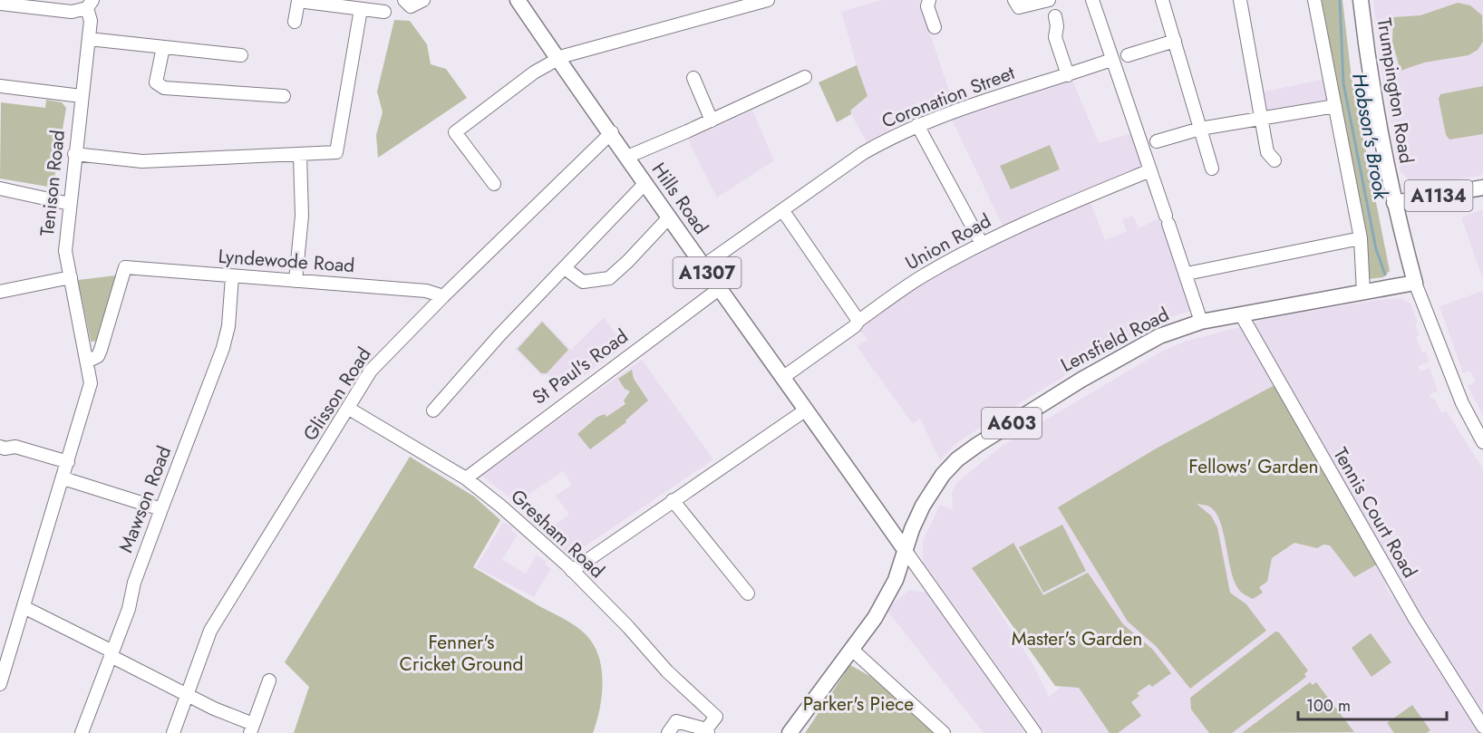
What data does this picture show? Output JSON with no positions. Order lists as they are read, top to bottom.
{
  "streets": {
    "main road": [
      "Trumpington Road",
      "A1134",
      "Hills Road",
      "A1307",
      "Lensfield Road",
      "A603"
    ],
    "street": [
      "Coronation Street",
      "Tenison Road",
      "Union Road",
      "Lyndewode Road",
      "St Paul's Road",
      "Glisson Road",
      "Mawson Road",
      "Tennis Court Road",
      "Gresham Road"
    ]
  },
  "crossings": [
    ["Trumpington Road", "A1134"],
    ["Trumpington Road", "Lensfield Road"],
    ["Coronation Street", "Hills Road"],
    ["Tenison Road", "Lyndewode Road"],
    ["Hills Road", "Union Road"],
    ["Hills Road", "Lensfield Road"],
    ["Hills Road", "St Paul's Road"],
    ["Hills Road", "Glisson Road"],
    ["Hills Road", "A603"],
    ["Lyndewode Road", "Glisson Road"],
    ["Lyndewode Road", "Mawson Road"],
    ["Lensfield Road", "A603"],
    ["Lensfield Road", "Tennis Court Road"],
    ["St Paul's Road", "Gresham Road"],
    ["Glisson Road", "Gresham Road"]
  ],
  "water": ["Hobson's Brook"],
  "parks": [
    "Fellows' Garden",
    "Master's Garden",
    "Fenner's Cricket Ground",
    "Parker's Piece"
  ],
  "scale_bar": "100 m"
}
